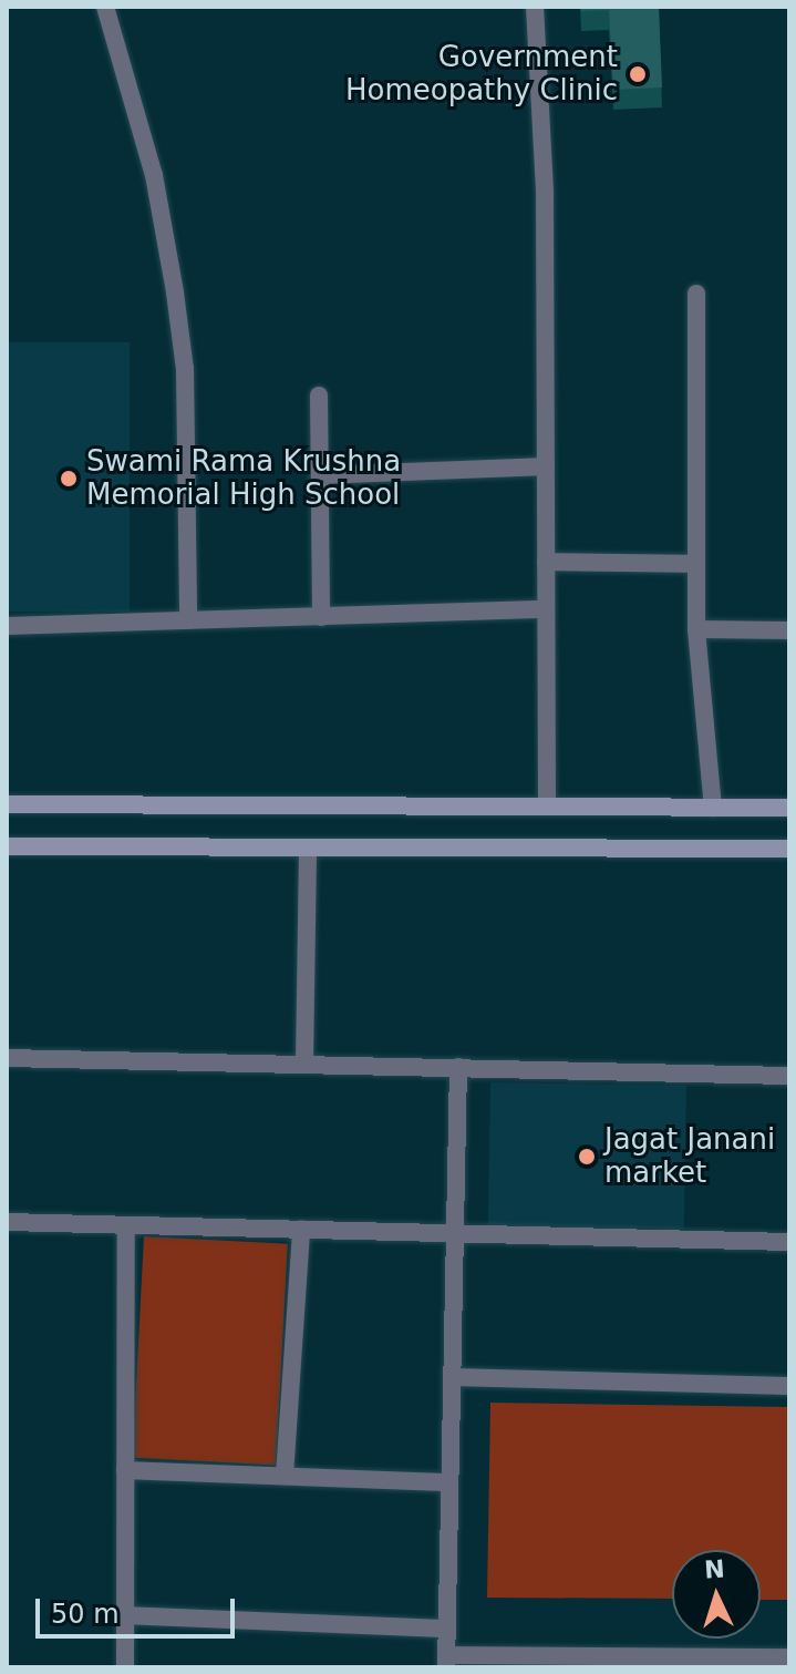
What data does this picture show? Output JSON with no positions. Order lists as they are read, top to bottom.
{
  "places": ["Government Homeopathy Clinic", "Swami Rama Krushna Memorial High School", "Jagat Janani market"],
  "scale_bar": "50 m",
  "north": "top"
}
